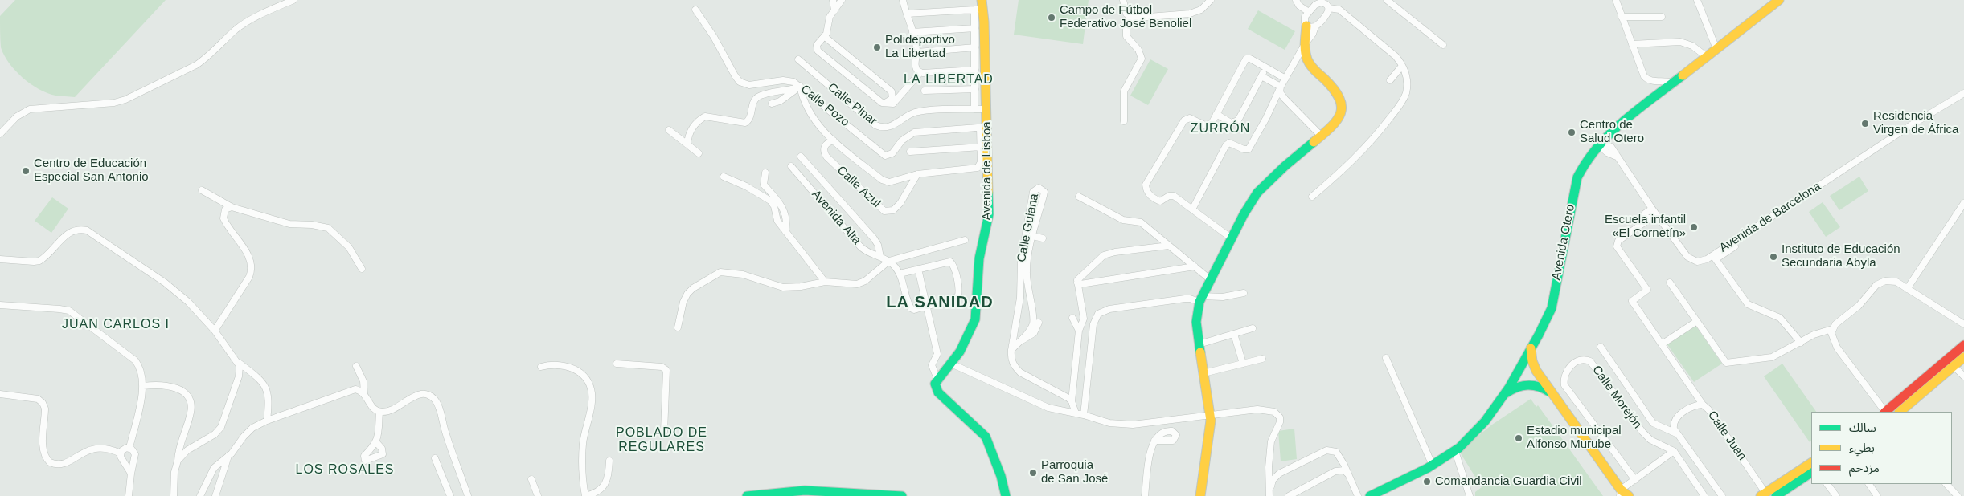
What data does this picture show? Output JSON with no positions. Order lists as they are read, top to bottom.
{
  "streets": {
    "main road": ["Avenida de Lisboa", "Avenida Otero"],
    "street": [
      "Calle Pinar",
      "Calle Pozo",
      "Calle Azul",
      "Avenida Alta",
      "Avenida de Barcelona",
      "Calle Guiana",
      "Calle Morejón",
      "Calle Juan"
    ]
  },
  "crossings": [
    ["Calle Pozo", "Avenida de Lisboa"]
  ],
  "districts": [
    "LA LIBERTAD",
    "ZURRÓN",
    "LA SANIDAD",
    "JUAN CARLOS I",
    "POBLADO DE REGULARES",
    "LOS ROSALES"
  ],
  "places": [
    "Campo de Fútbol Federativo José Benoliel",
    "Polideportivo La Libertad",
    "Residencia Virgen de África",
    "Centro de Salud Otero",
    "Centro de Educación Especial San Antonio",
    "Escuela infantil «El Cornetín»",
    "Instituto de Educación Secundaria Abyla",
    "Estadio municipal Alfonso Murube",
    "Parroquia de San José",
    "Comandancia Guardia Civil"
  ],
  "legend": ["سالك", "بطيء", "مزدحم"]
}
